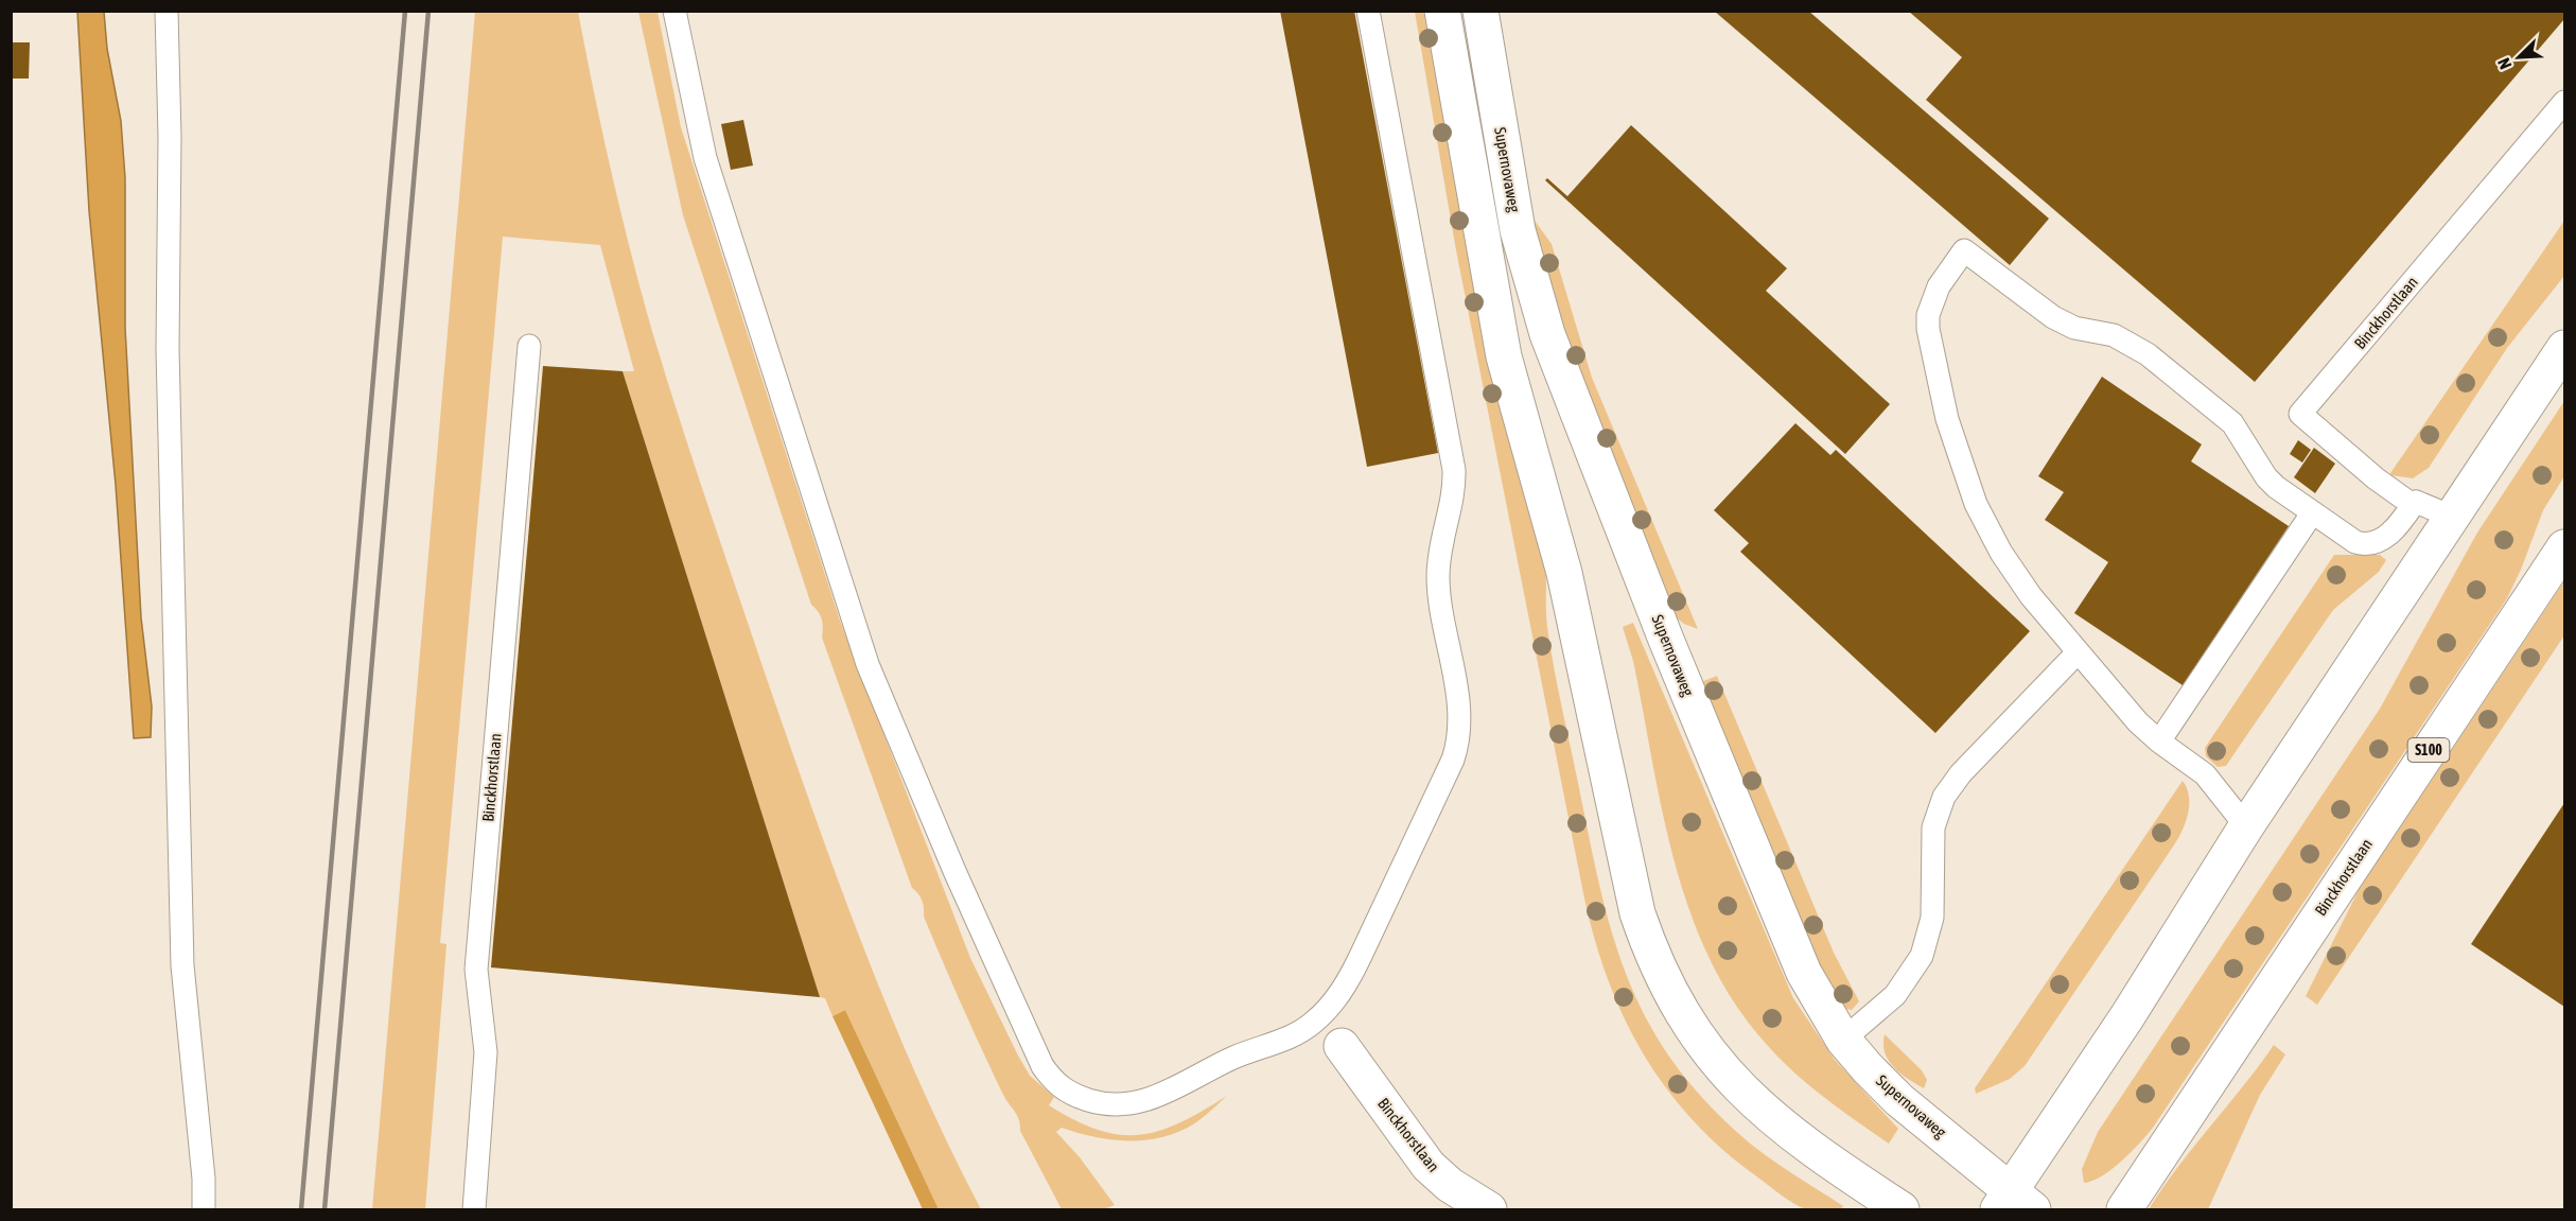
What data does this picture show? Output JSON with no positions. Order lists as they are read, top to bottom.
{
  "streets": {
    "main road": ["Supernovaweg", "Binckhorstlaan", "S100"]
  },
  "north": "bottom left"
}
